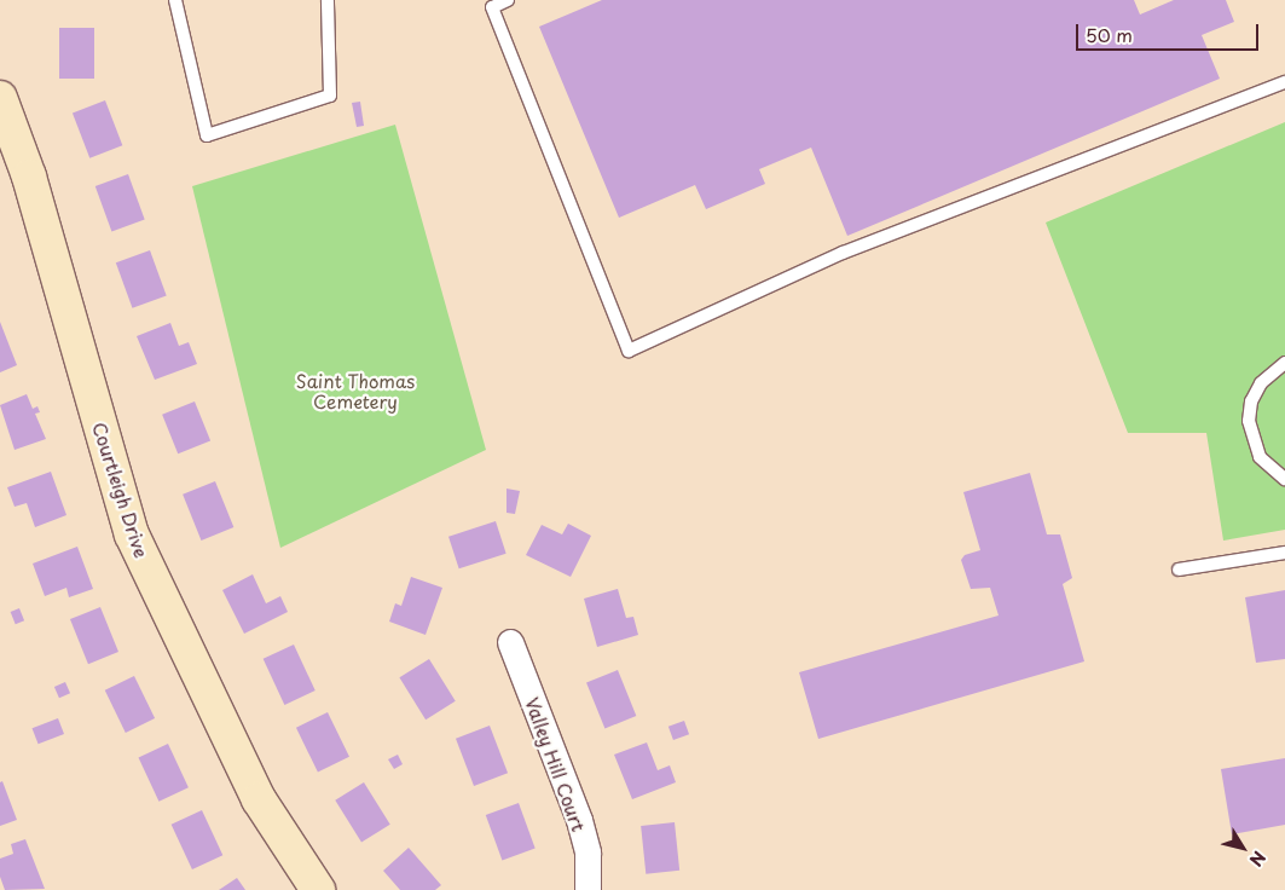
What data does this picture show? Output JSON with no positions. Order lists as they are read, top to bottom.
{
  "streets": {
    "street": ["Courtleigh Drive", "Valley Hill Court"]
  },
  "parks": ["Saint Thomas Cemetery"],
  "scale_bar": "50 m",
  "north": "bottom right"
}
